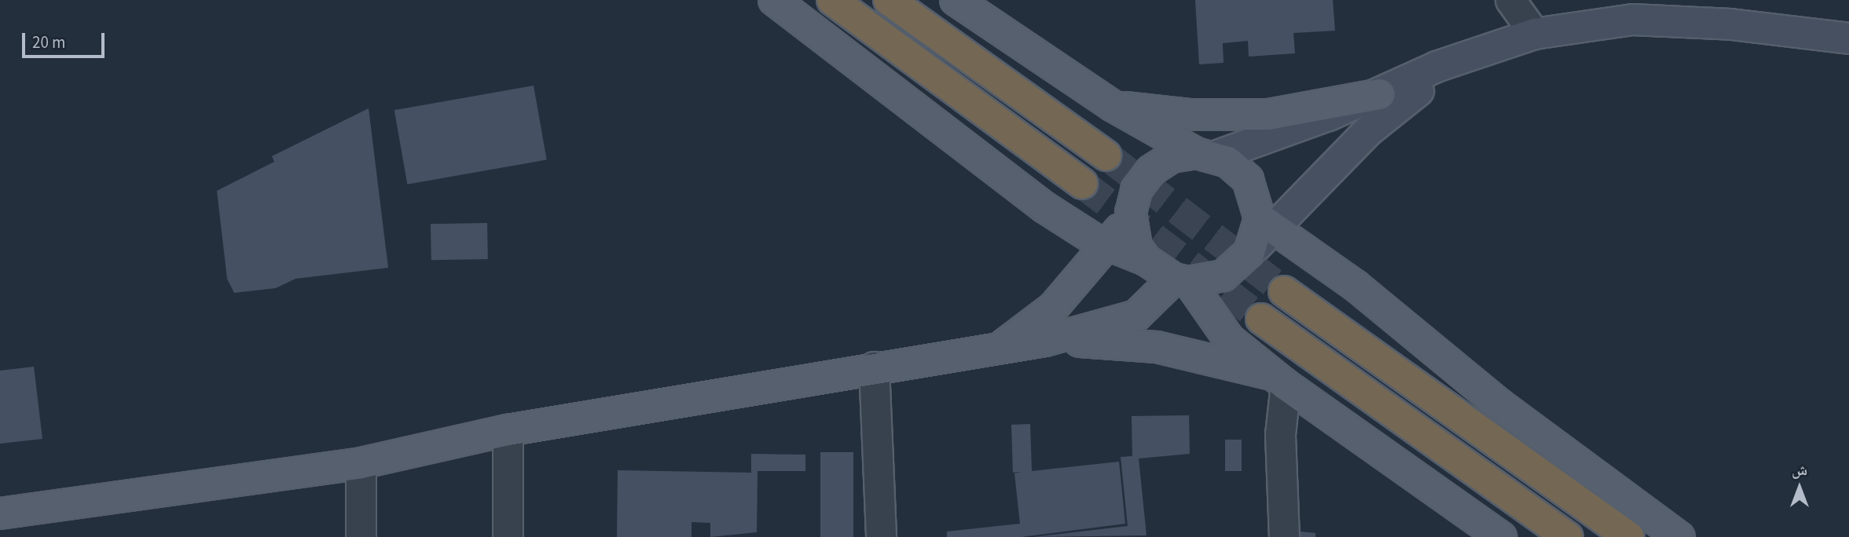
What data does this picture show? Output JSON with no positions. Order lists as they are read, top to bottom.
{
  "scale_bar": "20 m",
  "north": "top"
}
